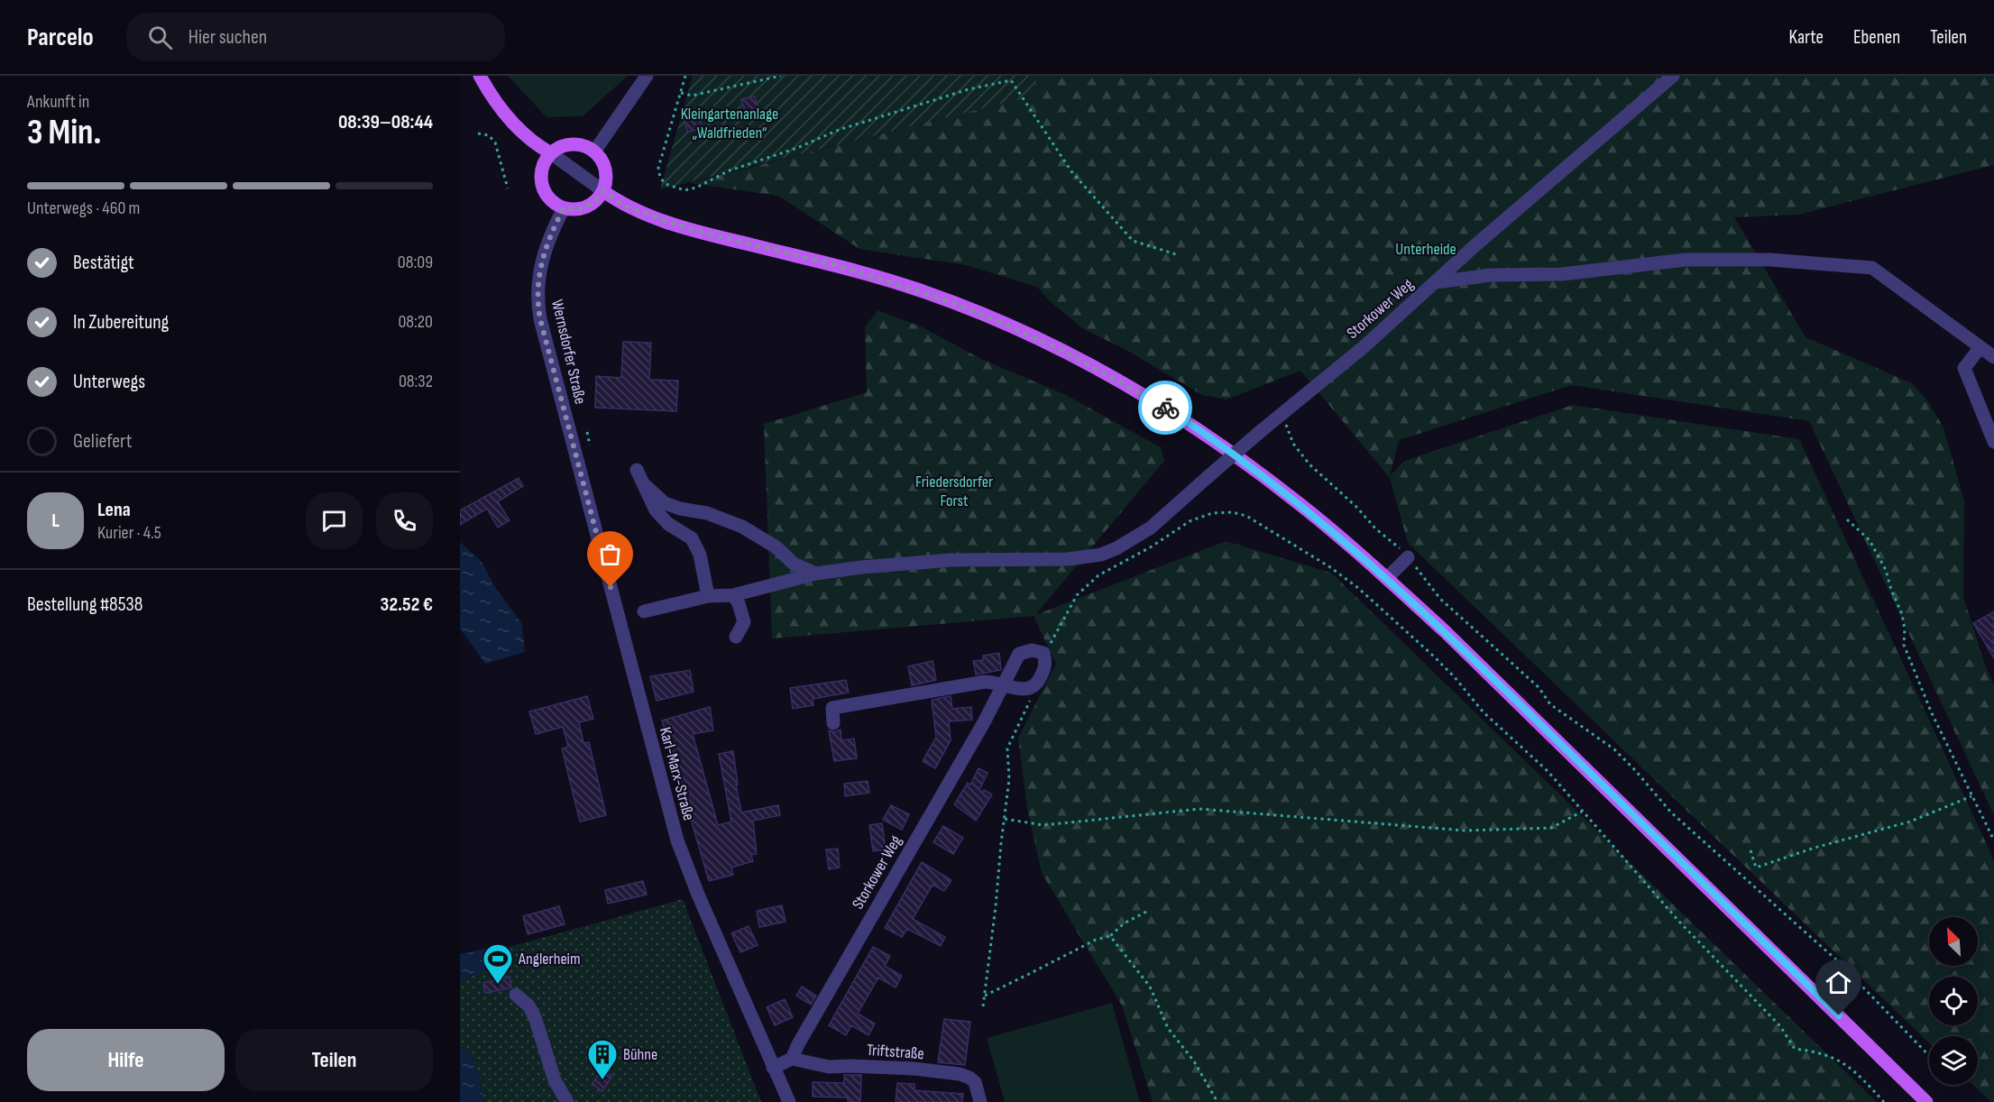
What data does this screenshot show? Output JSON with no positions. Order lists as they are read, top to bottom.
{
  "streets": {
    "street": [
      "Storkower Weg",
      "Wernsdorfer Straße",
      "Karl-Marx-Straße",
      "Triftstraße"
    ]
  },
  "crossings": [
    ["Storkower Weg", "Triftstraße"],
    ["Wernsdorfer Straße", "Karl-Marx-Straße"]
  ],
  "parks": ["Kleingartenanlage „Waldfrieden“", "Unterheide", "Friedersdorfer Forst"],
  "places": {
    "sports": ["Anglerheim"],
    "building": ["Bühne"]
  },
  "north": "top left",
  "page": {
    "header": "Parcelo",
    "search": "Hier suchen",
    "nav": ["Karte", "Ebenen", "Teilen"],
    "heading": ["3 Min.", "Ankunft in", "08:39–08:44"],
    "panel": [
      "Lena",
      "Kurier · 4.5",
      "Bestellung #8538",
      "32.52 €"
    ],
    "bar": "Unterwegs · 460 m",
    "list": [
      ["Bestätigt", "08:09"],
      ["In Zubereitung", "08:20"],
      ["Unterwegs", "08:32"],
      "Geliefert"
    ],
    "round": "L",
    "buttons": ["Hilfe", "Teilen"]
  }
}
